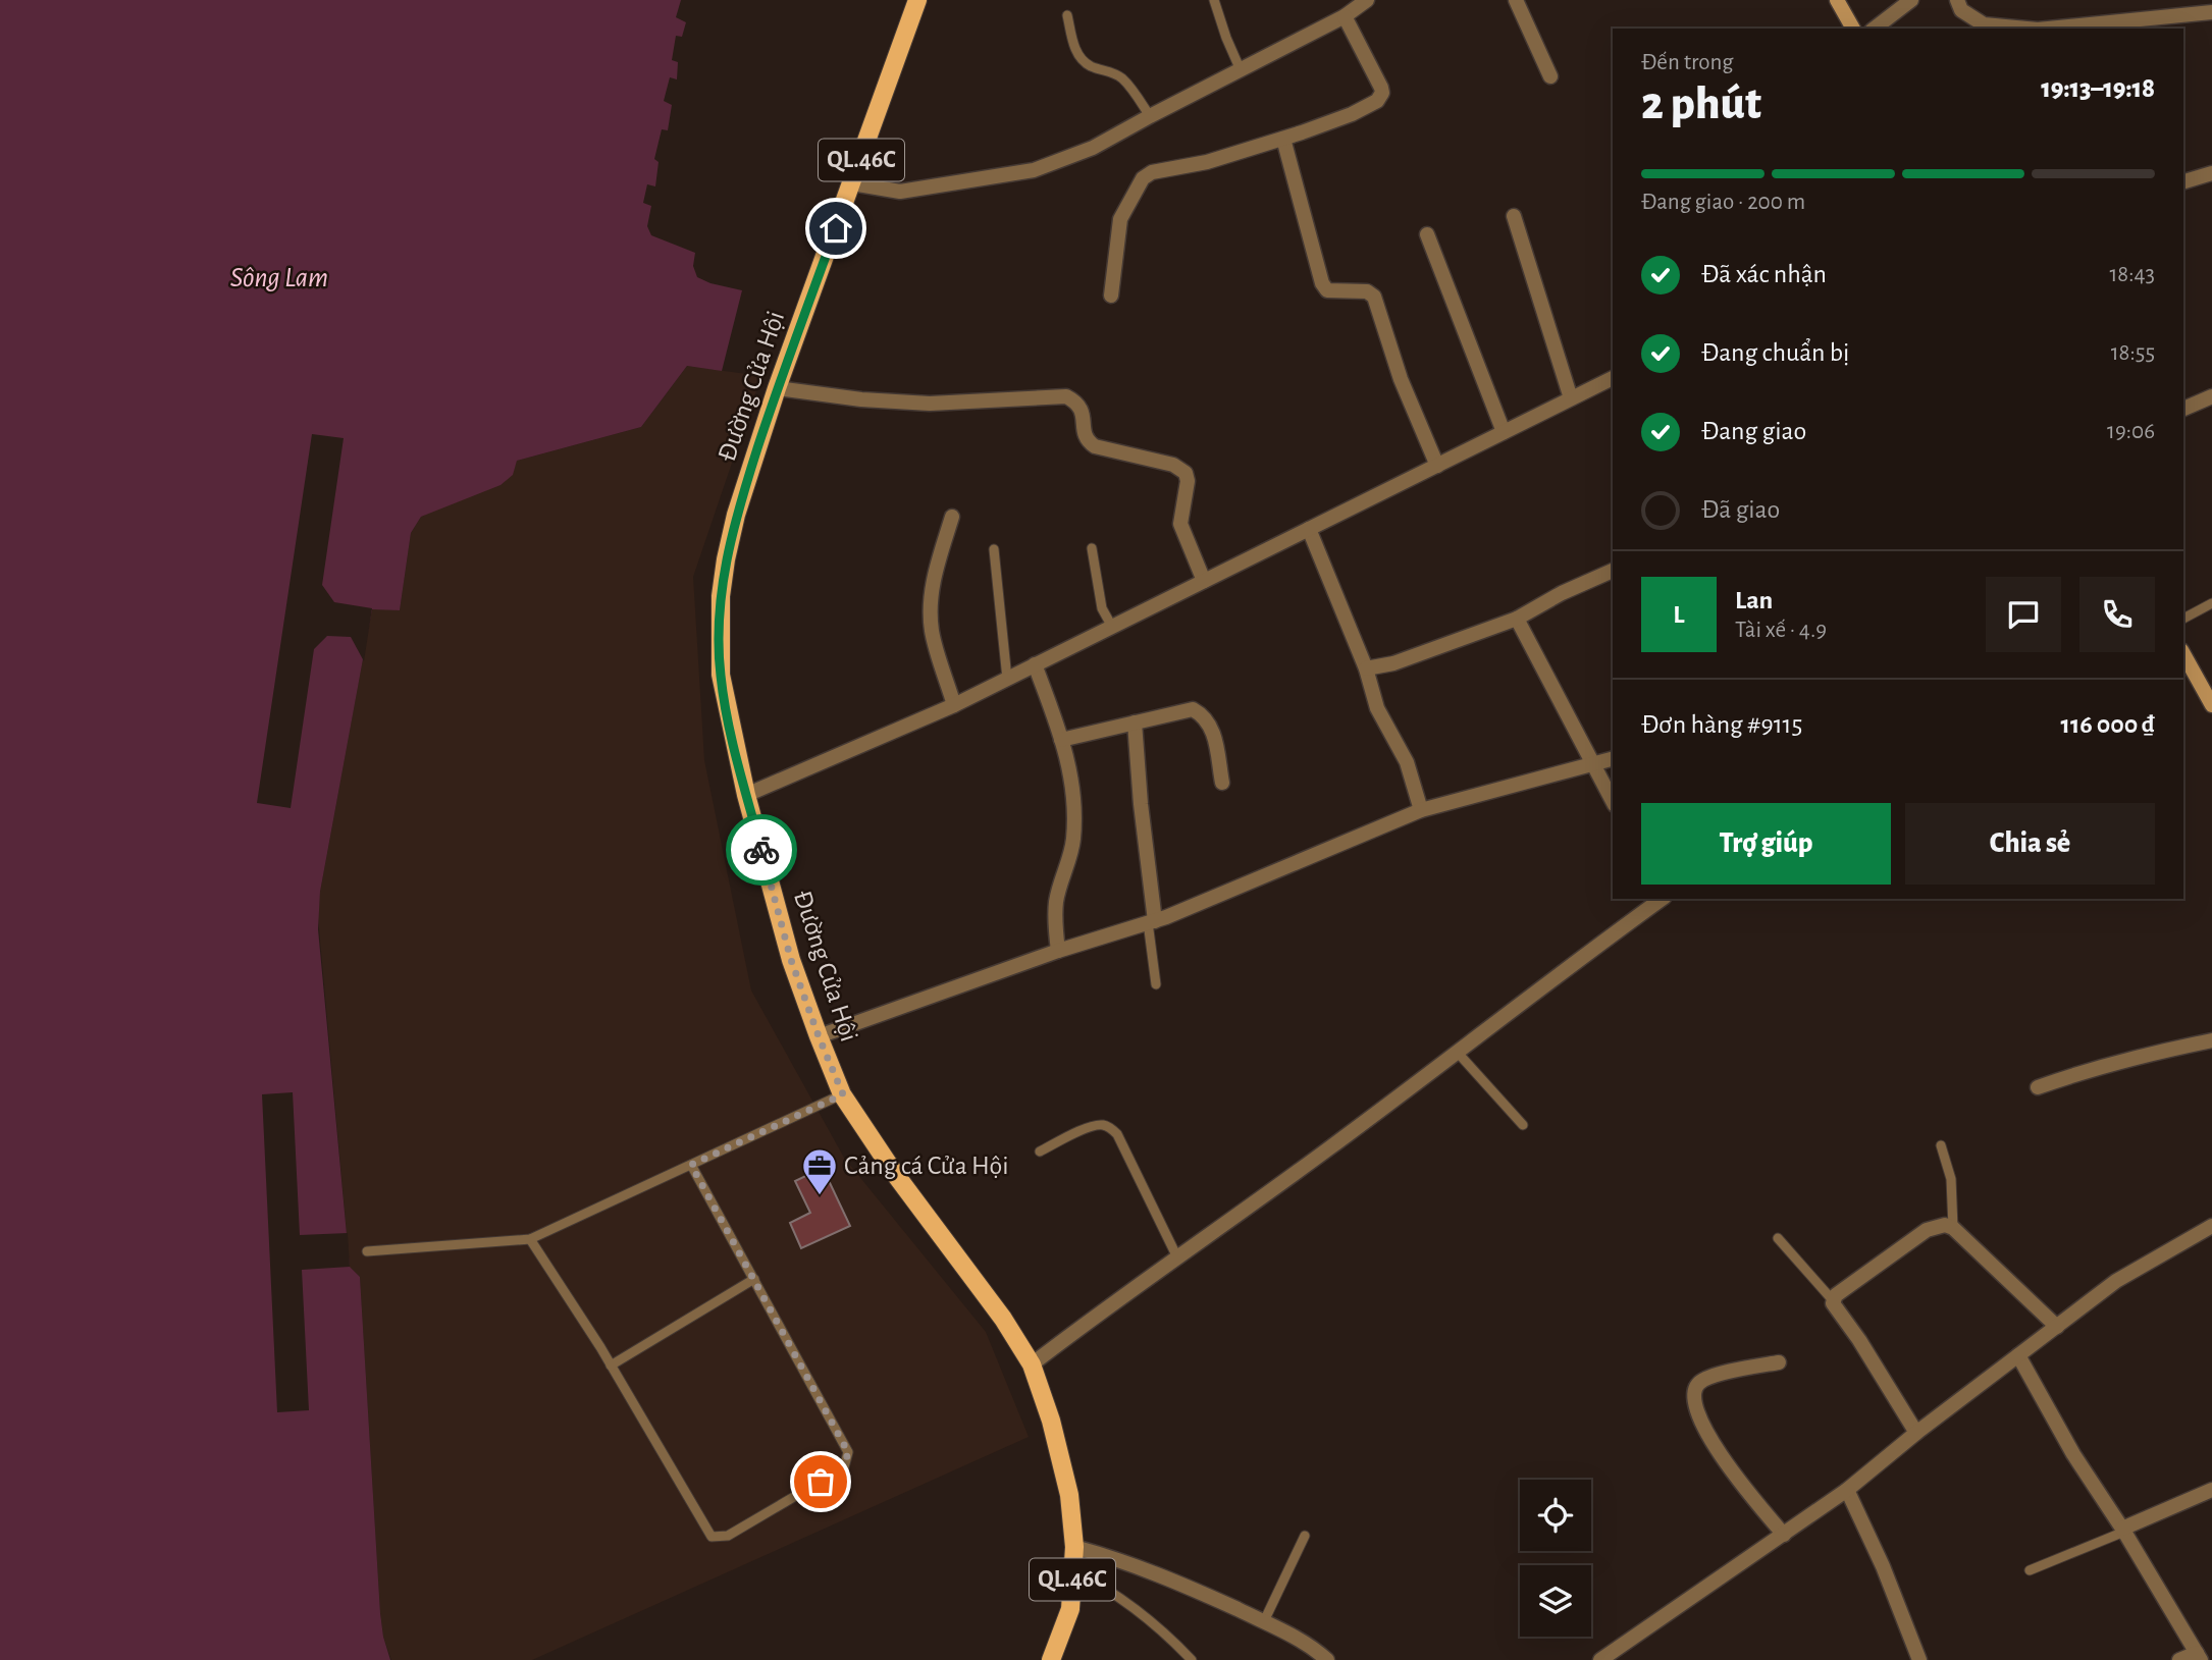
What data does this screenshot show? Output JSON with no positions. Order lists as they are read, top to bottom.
{
  "streets": {
    "main road": ["QL.46C", "Đường Cửa Hội"]
  },
  "water": ["Sông Lam"],
  "places": {
    "office": ["Cảng cá Cửa Hội"]
  },
  "page": {
    "heading": ["2 phút", "Đến trong", "19:13–19:18"],
    "panel": [
      "Lan",
      "Tài xế · 4.9",
      "Đơn hàng #9115",
      "116 000 ₫"
    ],
    "bar": "Đang giao · 200 m",
    "list": [
      ["Đã xác nhận", "18:43"],
      ["Đang chuẩn bị", "18:55"],
      ["Đang giao", "19:06"],
      "Đã giao"
    ],
    "round": "L",
    "buttons": ["Trợ giúp", "Chia sẻ"]
  }
}
